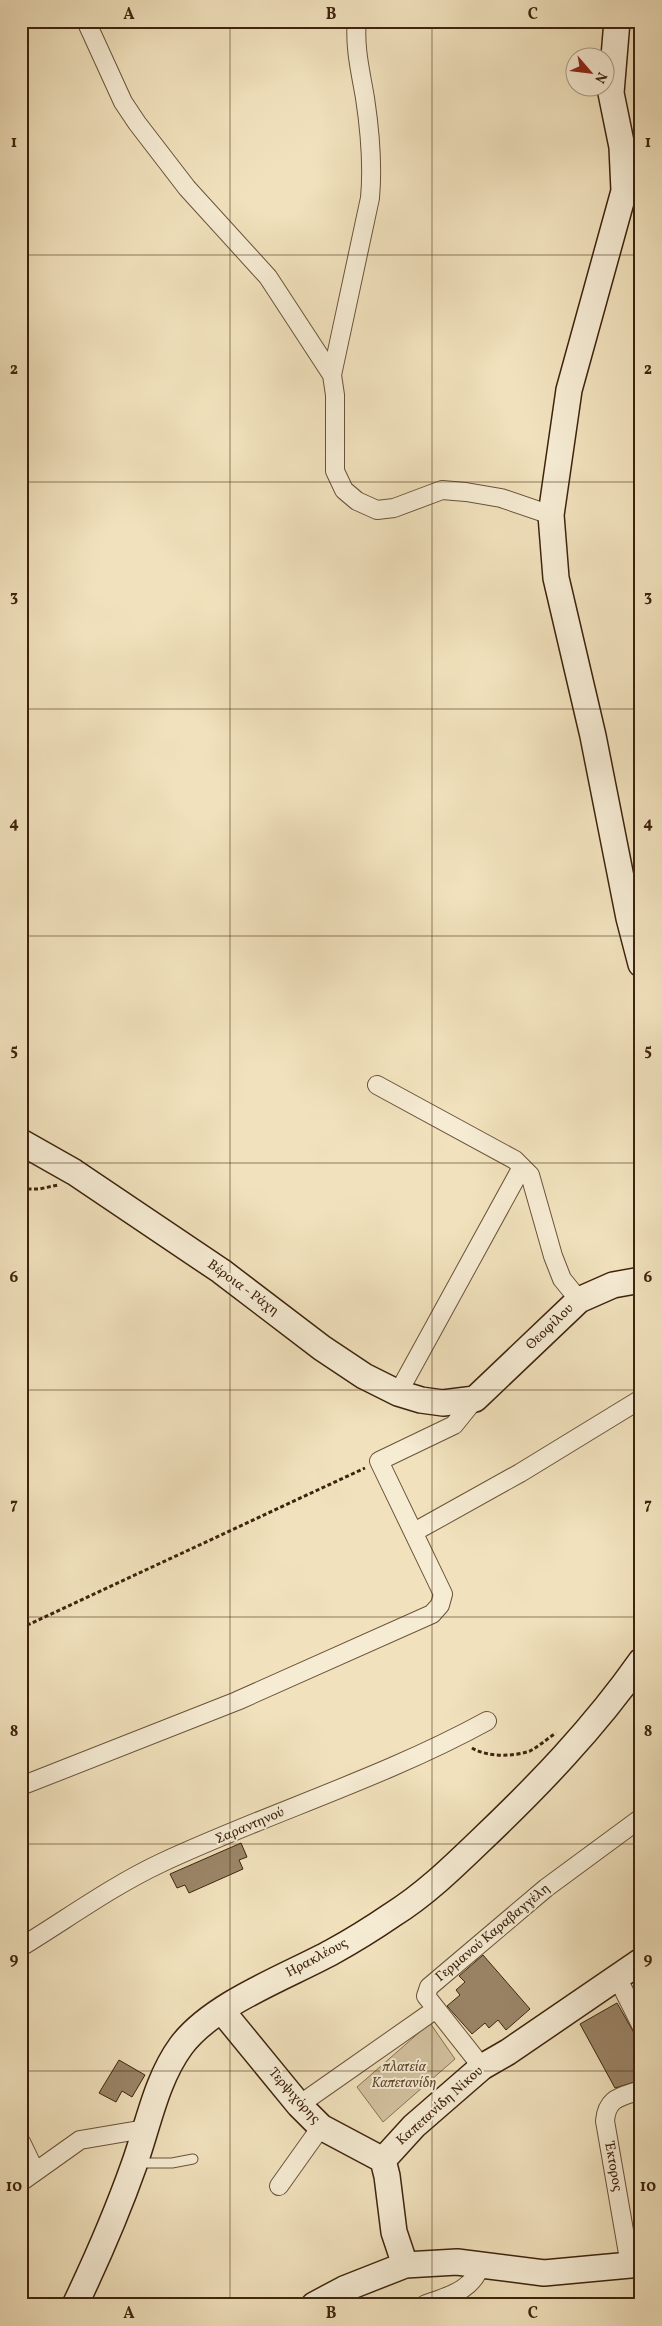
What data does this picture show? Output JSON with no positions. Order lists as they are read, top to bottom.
{
  "streets": {
    "street": [
      "Βέροια - Ράχη",
      "Θεοφίλου",
      "Σαραντηνού",
      "Γερμανού Καραβαγγέλη",
      "Ηρακλέους",
      "Τερψιχόρης",
      "Καπετανίδη Νίκου",
      "Έκτορος"
    ]
  },
  "crossings": [
    ["Βέροια - Ράχη", "Θεοφίλου"],
    ["Ηρακλέους", "Τερψιχόρης"],
    ["Τερψιχόρης", "Καπετανίδη Νίκου"]
  ],
  "parks": ["πλατεία Καπετανίδη"],
  "north": "bottom right",
  "grid": {
    "columns": ["A", "B", "C"],
    "rows": [
      "1",
      "2",
      "3",
      "4",
      "5",
      "6",
      "7",
      "8",
      "9",
      "10"
    ]
  }
}
